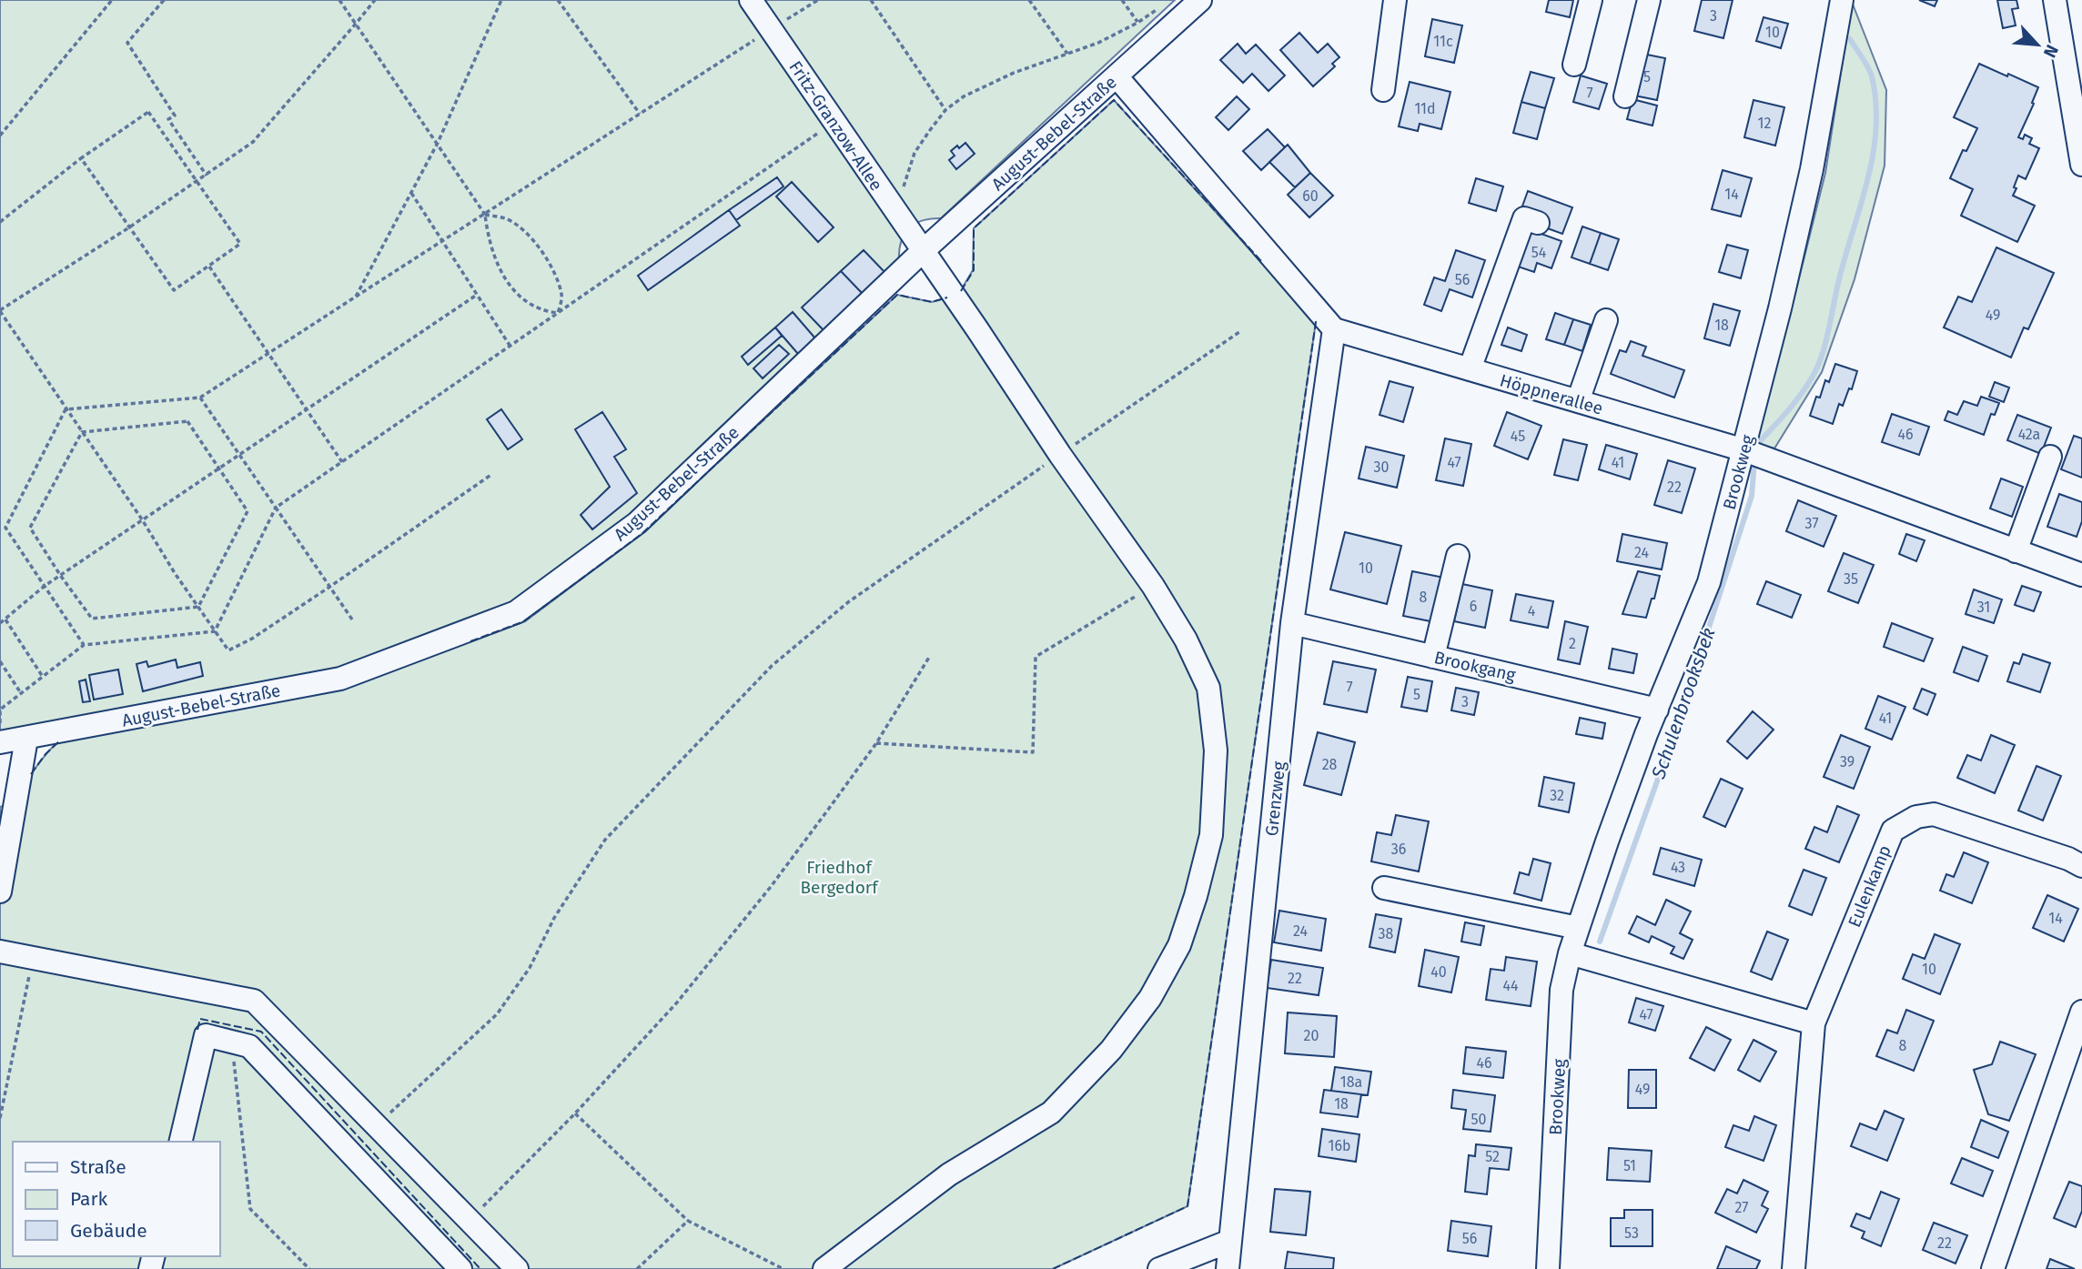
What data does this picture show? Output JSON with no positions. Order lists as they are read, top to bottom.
{
  "streets": {
    "street": [
      "Fritz-Granzow-Allee",
      "August-Bebel-Straße",
      "Höppnerallee",
      "Brookweg",
      "Brookgang",
      "Grenzweg",
      "Eulenkamp"
    ]
  },
  "crossings": [
    ["Fritz-Granzow-Allee", "August-Bebel-Straße"],
    ["Höppnerallee", "Brookweg"],
    ["Höppnerallee", "Grenzweg"],
    ["Brookweg", "Brookgang"],
    ["Brookgang", "Grenzweg"]
  ],
  "water": ["Schulenbrooksbek"],
  "parks": ["Friedhof Bergedorf"],
  "house_numbers": [
    "3",
    "10",
    "11c",
    "5",
    "7",
    "11d",
    "12",
    "14",
    "60",
    "54",
    "56",
    "49",
    "18",
    "46",
    "42a",
    "45",
    "47",
    "41",
    "30",
    "22",
    "37",
    "24",
    "10",
    "35",
    "8",
    "6",
    "31",
    "4",
    "2",
    "7",
    "5",
    "3",
    "41",
    "39",
    "28",
    "32",
    "36",
    "43",
    "14",
    "24",
    "38",
    "10",
    "40",
    "22",
    "44",
    "47",
    "20",
    "8",
    "46",
    "18a",
    "49",
    "18",
    "50",
    "16b",
    "52",
    "51",
    "27",
    "53",
    "56",
    "22"
  ],
  "legend": ["Straße", "Park", "Gebäude"],
  "north": "bottom right"
}
